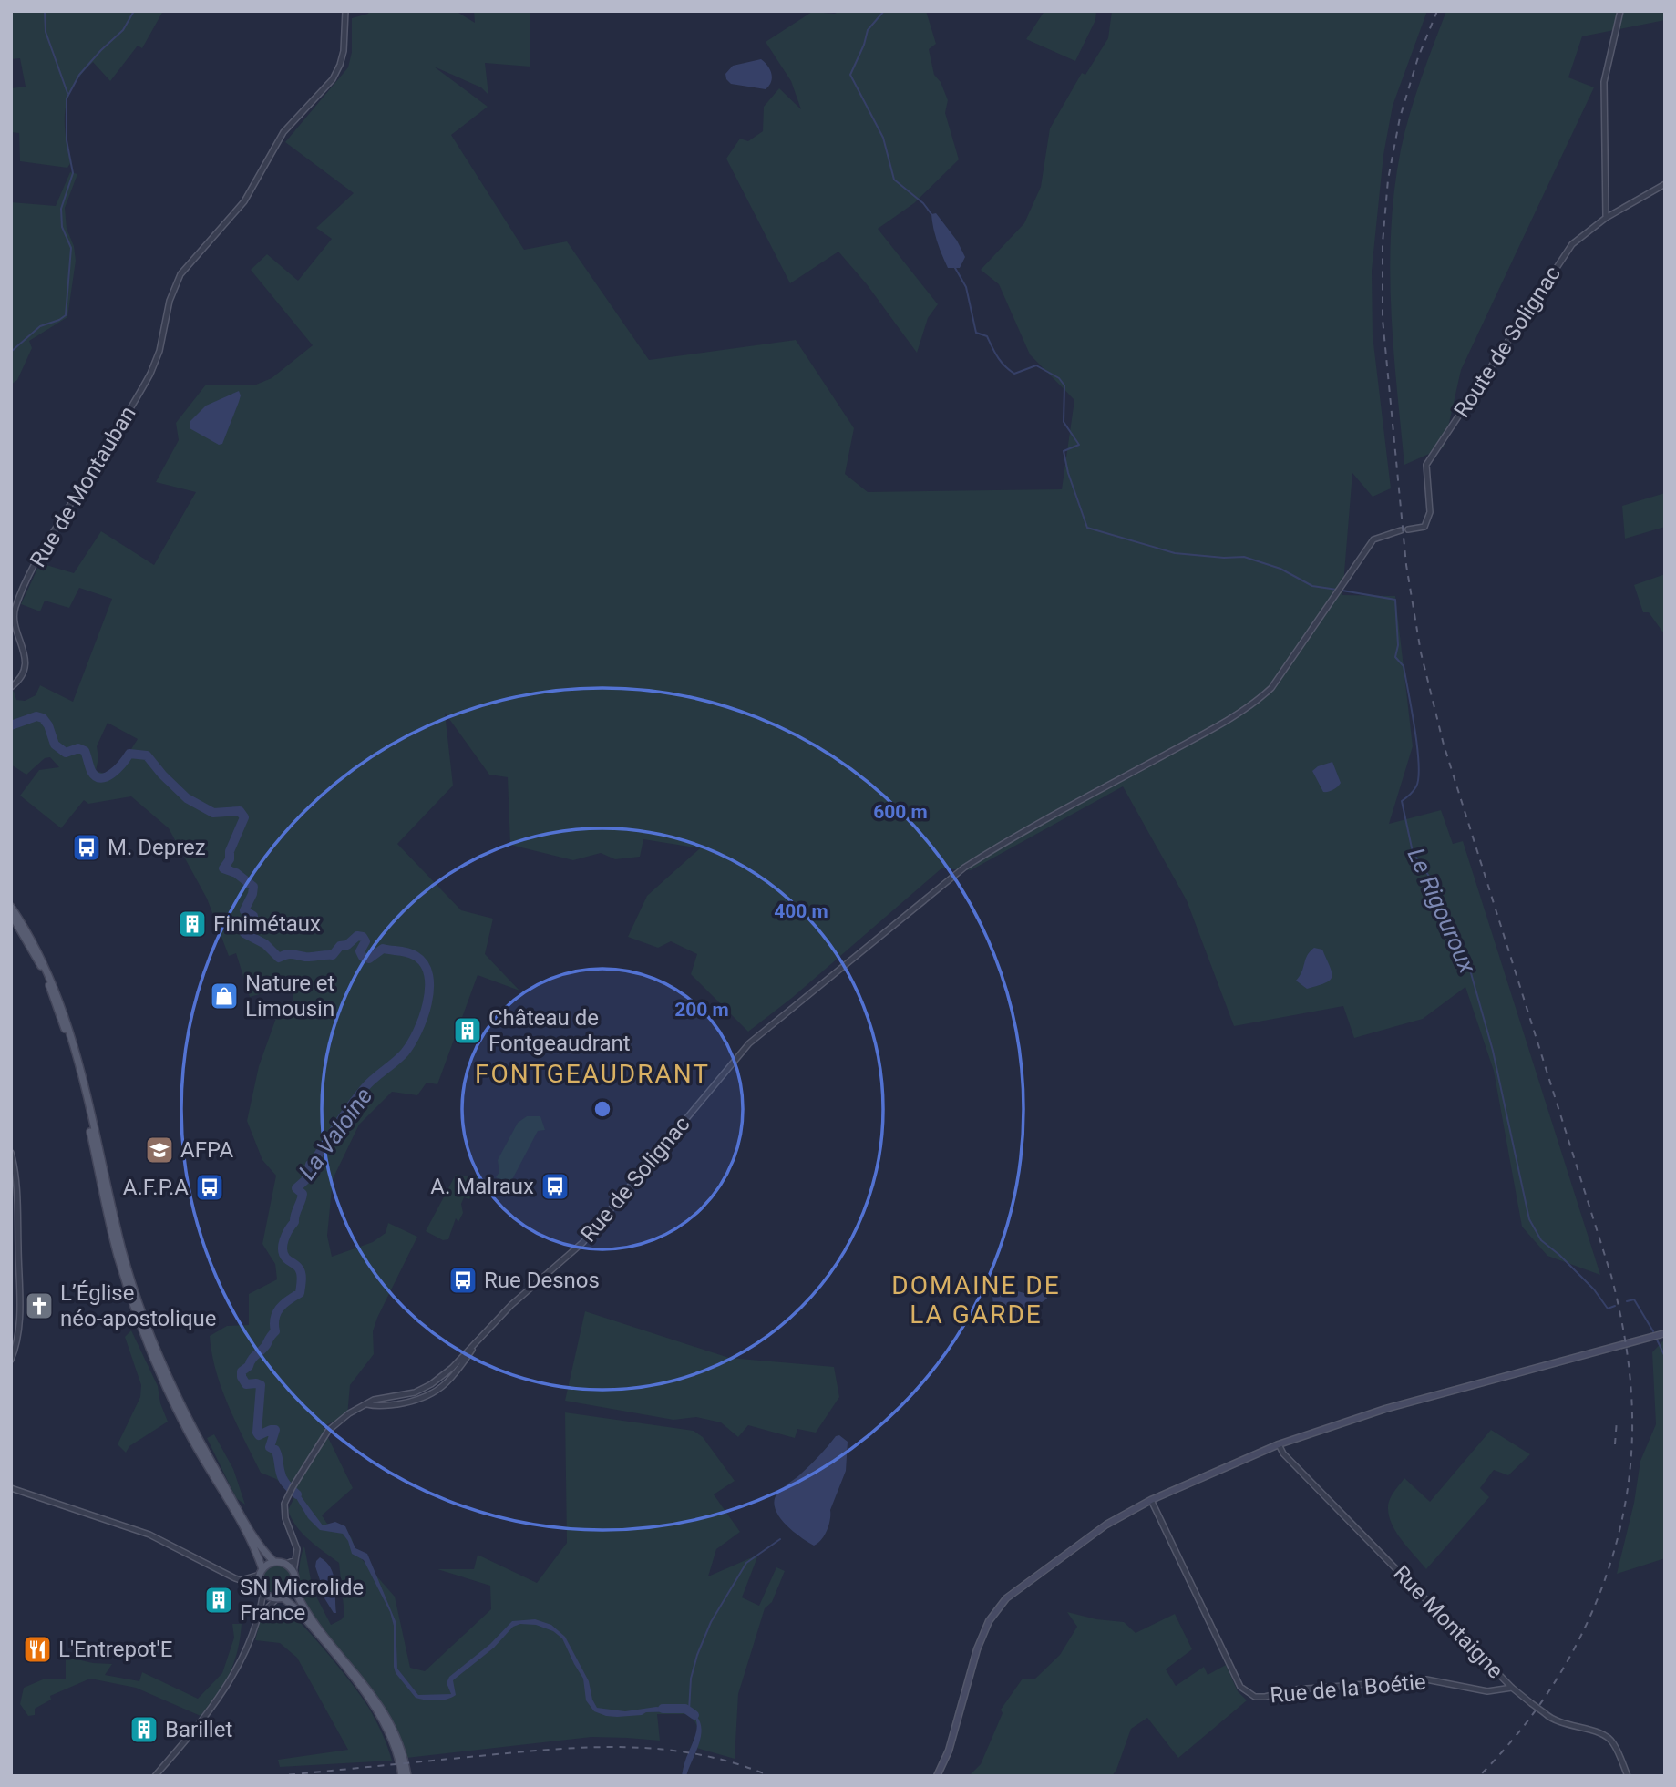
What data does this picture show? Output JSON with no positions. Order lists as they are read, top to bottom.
{
  "streets": {
    "street": [
      "Route de Solignac",
      "Rue de Montauban",
      "Rue de Solignac",
      "Rue Montaigne",
      "Rue de la Boétie"
    ]
  },
  "crossings": [
    ["Rue Montaigne", "Rue de la Boétie"]
  ],
  "districts": ["FONTGEAUDRANT", "DOMAINE DE LA GARDE"],
  "water": ["Le Rigouroux", "La Valoine"],
  "places": {
    "bus stop": [
      "M. Deprez",
      "A. Malraux",
      "A.F.P.A",
      "Rue Desnos"
    ],
    "building": [
      "Finimétaux",
      "Château de Fontgeaudrant",
      "SN Microlide France",
      "Barillet"
    ],
    "shop": ["Nature et Limousin"],
    "school or university": ["AFPA"],
    "church": ["L’Église néo-apostolique"],
    "restaurant": ["L'Entrepot'E"]
  },
  "rings": ["600 m", "400 m", "200 m"]
}
